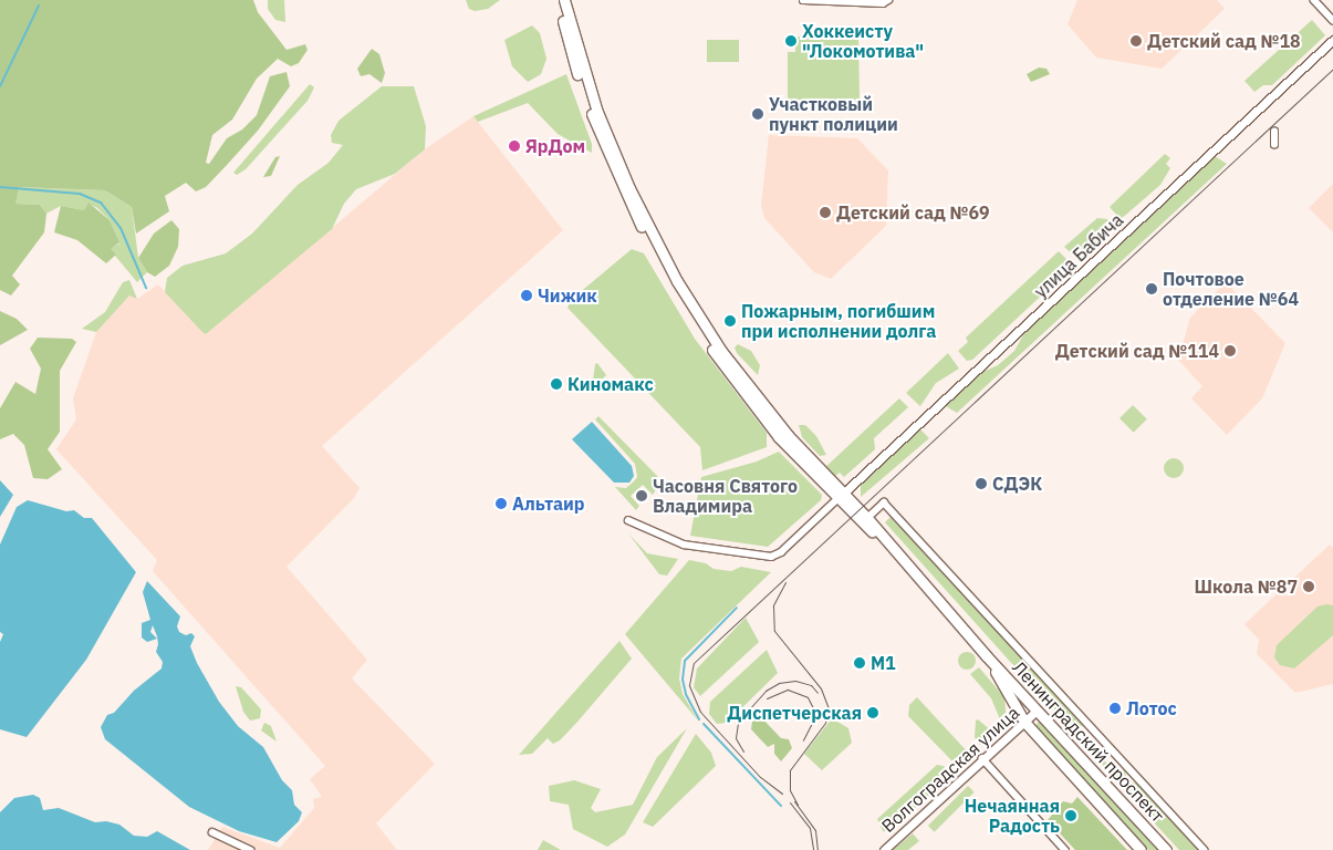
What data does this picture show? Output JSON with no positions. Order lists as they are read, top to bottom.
{
  "streets": {
    "main road": ["Ленинградский проспект"],
    "street": ["улица Бабича", "Волгоградская улица"]
  },
  "crossings": [
    ["улица Бабича", "Ленинградский проспект"],
    ["Ленинградский проспект", "Волгоградская улица"]
  ],
  "places": [
    "Хоккеисту \"Локомотива\"",
    "Детский сад №18",
    "Участковый пункт полиции",
    "ЯрДом",
    "Детский сад №69",
    "Почтовое отделение №64",
    "Чижик",
    "Пожарным, погибшим при исполнении долга",
    "Детский сад №114",
    "Киномакс",
    "СДЭК",
    "Часовня Святого Владимира",
    "Альтаир",
    "Школа №87",
    "М1",
    "Лотос",
    "Диспетчерская",
    "Нечаянная Радость"
  ]
}
